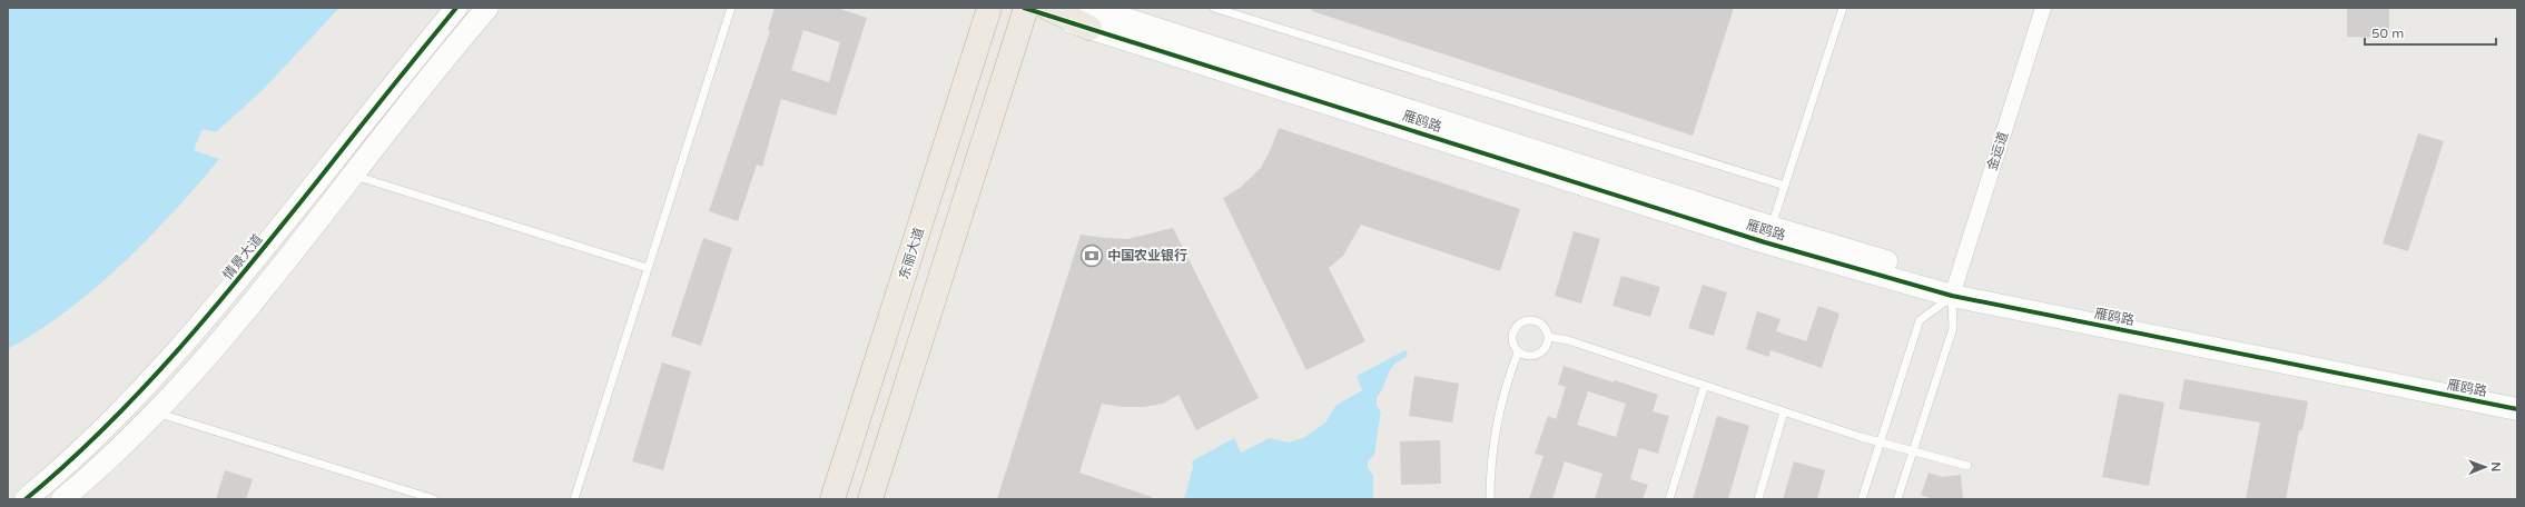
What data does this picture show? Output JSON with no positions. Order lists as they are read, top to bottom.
{
  "streets": {
    "highway": ["东丽大道"],
    "street": ["雁鸥路", "金运道", "情景大道"]
  },
  "crossings": [
    ["雁鸥路", "金运道"]
  ],
  "places": {
    "bank": ["中国农业银行"]
  },
  "scale_bar": "50 m",
  "north": "right"
}
